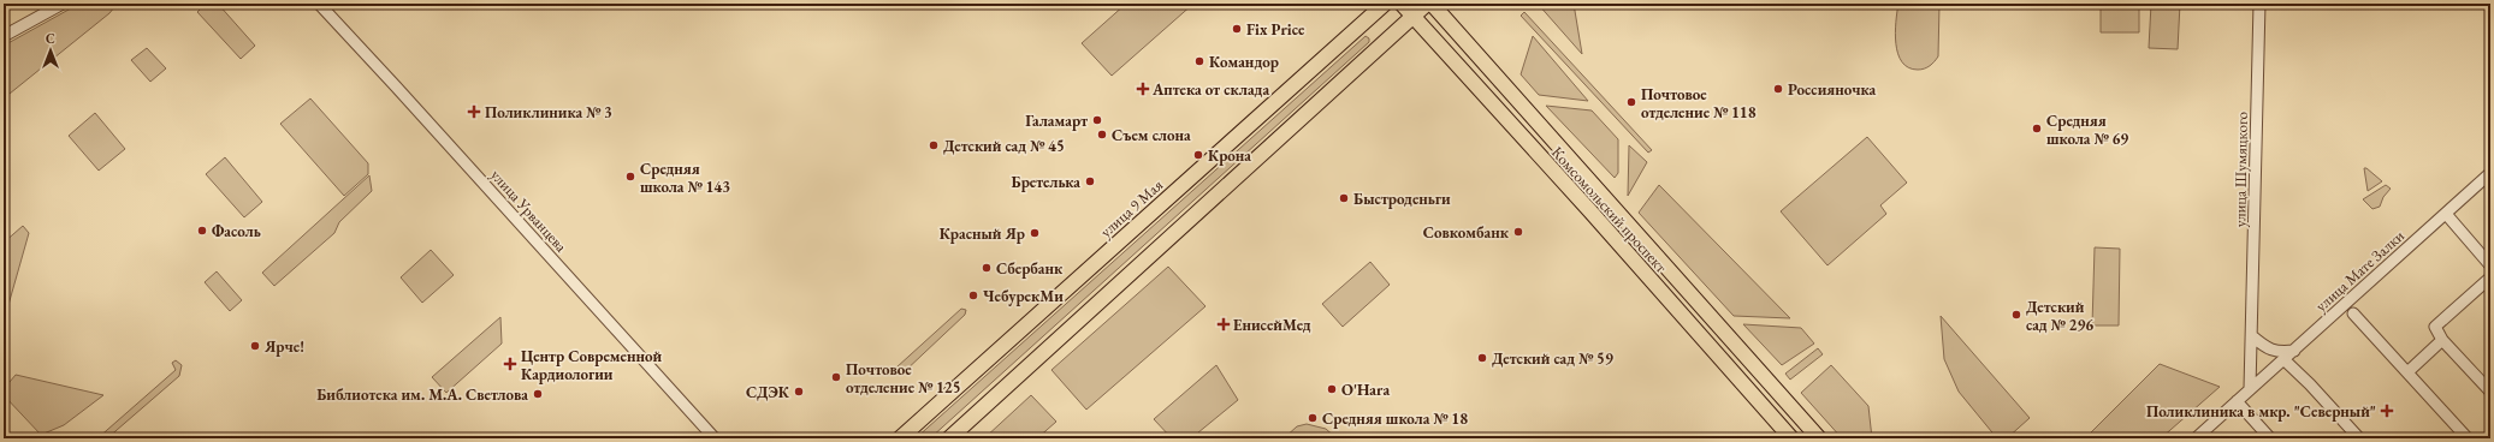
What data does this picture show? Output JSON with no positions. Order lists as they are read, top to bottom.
{
  "streets": {
    "main road": ["улица 9 Мая", "Комсомольский проспект"],
    "street": ["улица Шумяцкого", "улица Урванцева", "улица Мате Залки"]
  },
  "places": {
    "other": [
      "Fix Price",
      "Командор",
      "Россияночка",
      "Почтовое отделение № 118",
      "Галамарт",
      "Средняя школа № 69",
      "Съем слона",
      "Детский сад № 45",
      "Крона",
      "Средняя школа № 143",
      "Бретелька",
      "Быстроденьги",
      "Фасоль",
      "Совкомбанк",
      "Красный Яр",
      "Сбербанк",
      "ЧебурекМи",
      "Детский сад № 296",
      "Ярче!",
      "Детский сад № 59",
      "Почтовое отделение № 125",
      "O'Hara",
      "СДЭК",
      "Библиотека им. М.А. Светлова",
      "Средняя школа № 18"
    ],
    "health": [
      "Аптека от склада",
      "Поликлиника № 3",
      "ЕнисейМед",
      "Центр Современной Кардиологии",
      "Поликлиника в мкр. \"Северный\""
    ]
  },
  "north": "top"
}
